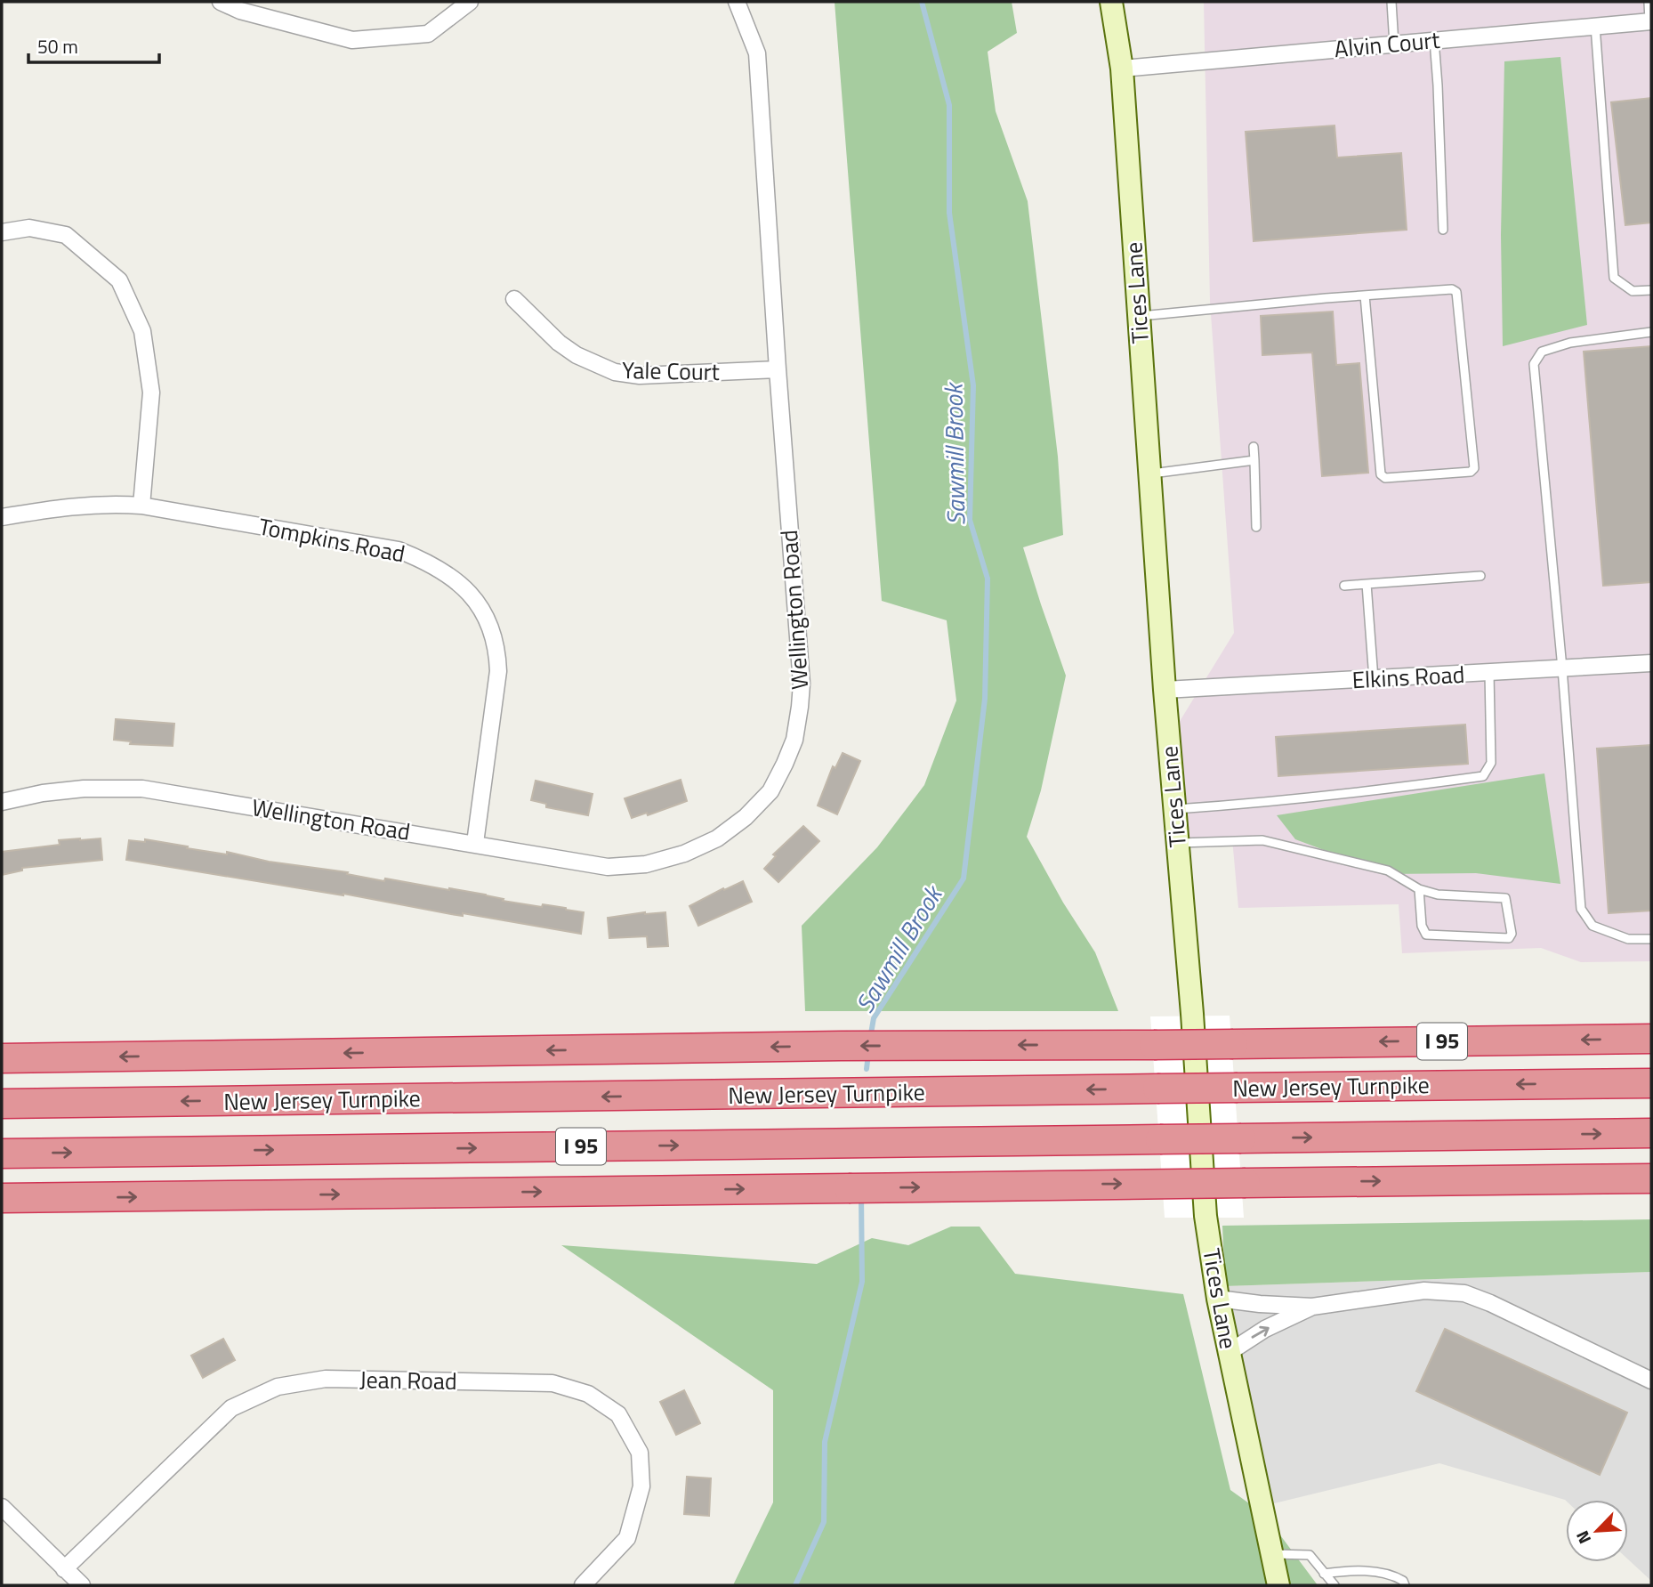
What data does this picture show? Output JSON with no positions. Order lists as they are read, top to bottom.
{
  "streets": {
    "highway": ["I 95", "New Jersey Turnpike"],
    "street": [
      "Alvin Court",
      "Tices Lane",
      "Yale Court",
      "Tompkins Road",
      "Wellington Road",
      "Elkins Road",
      "Jean Road"
    ]
  },
  "crossings": [
    ["Alvin Court", "Tices Lane"],
    ["Tices Lane", "Elkins Road"],
    ["Yale Court", "Wellington Road"],
    ["Tompkins Road", "Wellington Road"]
  ],
  "water": ["Sawmill Brook"],
  "scale_bar": "50 m",
  "north": "bottom left"
}
